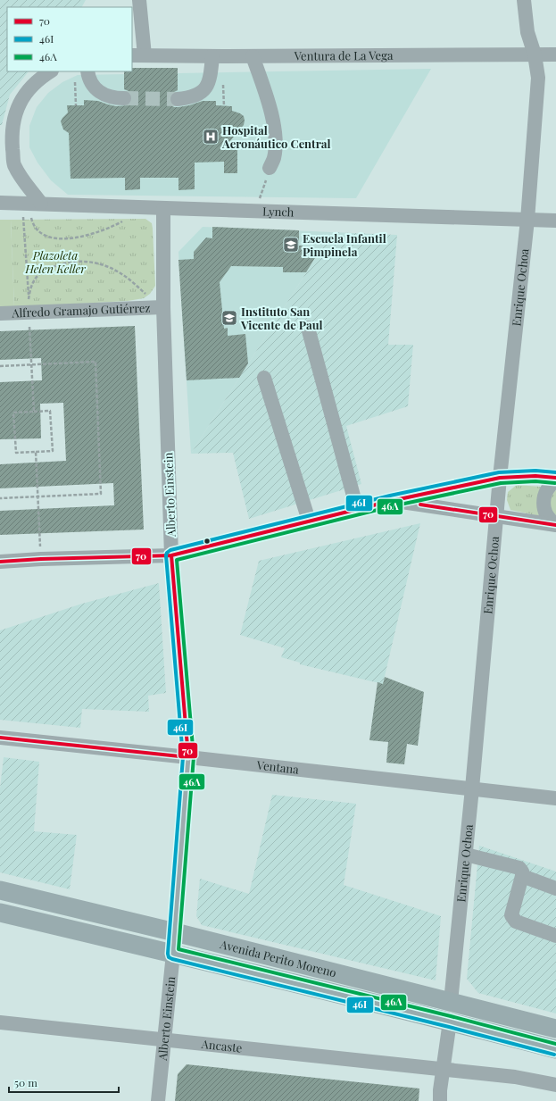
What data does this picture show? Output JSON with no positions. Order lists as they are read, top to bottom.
{
  "streets": {
    "main road": ["Avenida Perito Moreno"],
    "street": [
      "Ventura de La Vega",
      "Lynch",
      "Enrique Ochoa",
      "Alfredo Gramajo Gutiérrez",
      "Alberto Einstein",
      "Ventana",
      "Ancaste"
    ]
  },
  "crossings": [
    ["Ventura de La Vega", "Enrique Ochoa"],
    ["Lynch", "Enrique Ochoa"],
    ["Lynch", "Alberto Einstein"],
    ["Enrique Ochoa", "Ventana"],
    ["Enrique Ochoa", "Avenida Perito Moreno"],
    ["Alfredo Gramajo Gutiérrez", "Alberto Einstein"],
    ["Alberto Einstein", "Ventana"],
    ["Alberto Einstein", "Avenida Perito Moreno"],
    ["Alberto Einstein", "Ancaste"]
  ],
  "parks": ["Plazoleta Helen Keller"],
  "places": {
    "hospital": ["Hospital Aeronáutico Central"],
    "school or university": ["Escuela Infantil Pimpinela", "Instituto San Vicente de Paul"]
  },
  "lines": ["transit line 46I", "transit line 70", "transit line 46A"],
  "legend": ["70", "46I", "46A"],
  "scale_bar": "50 m"
}
